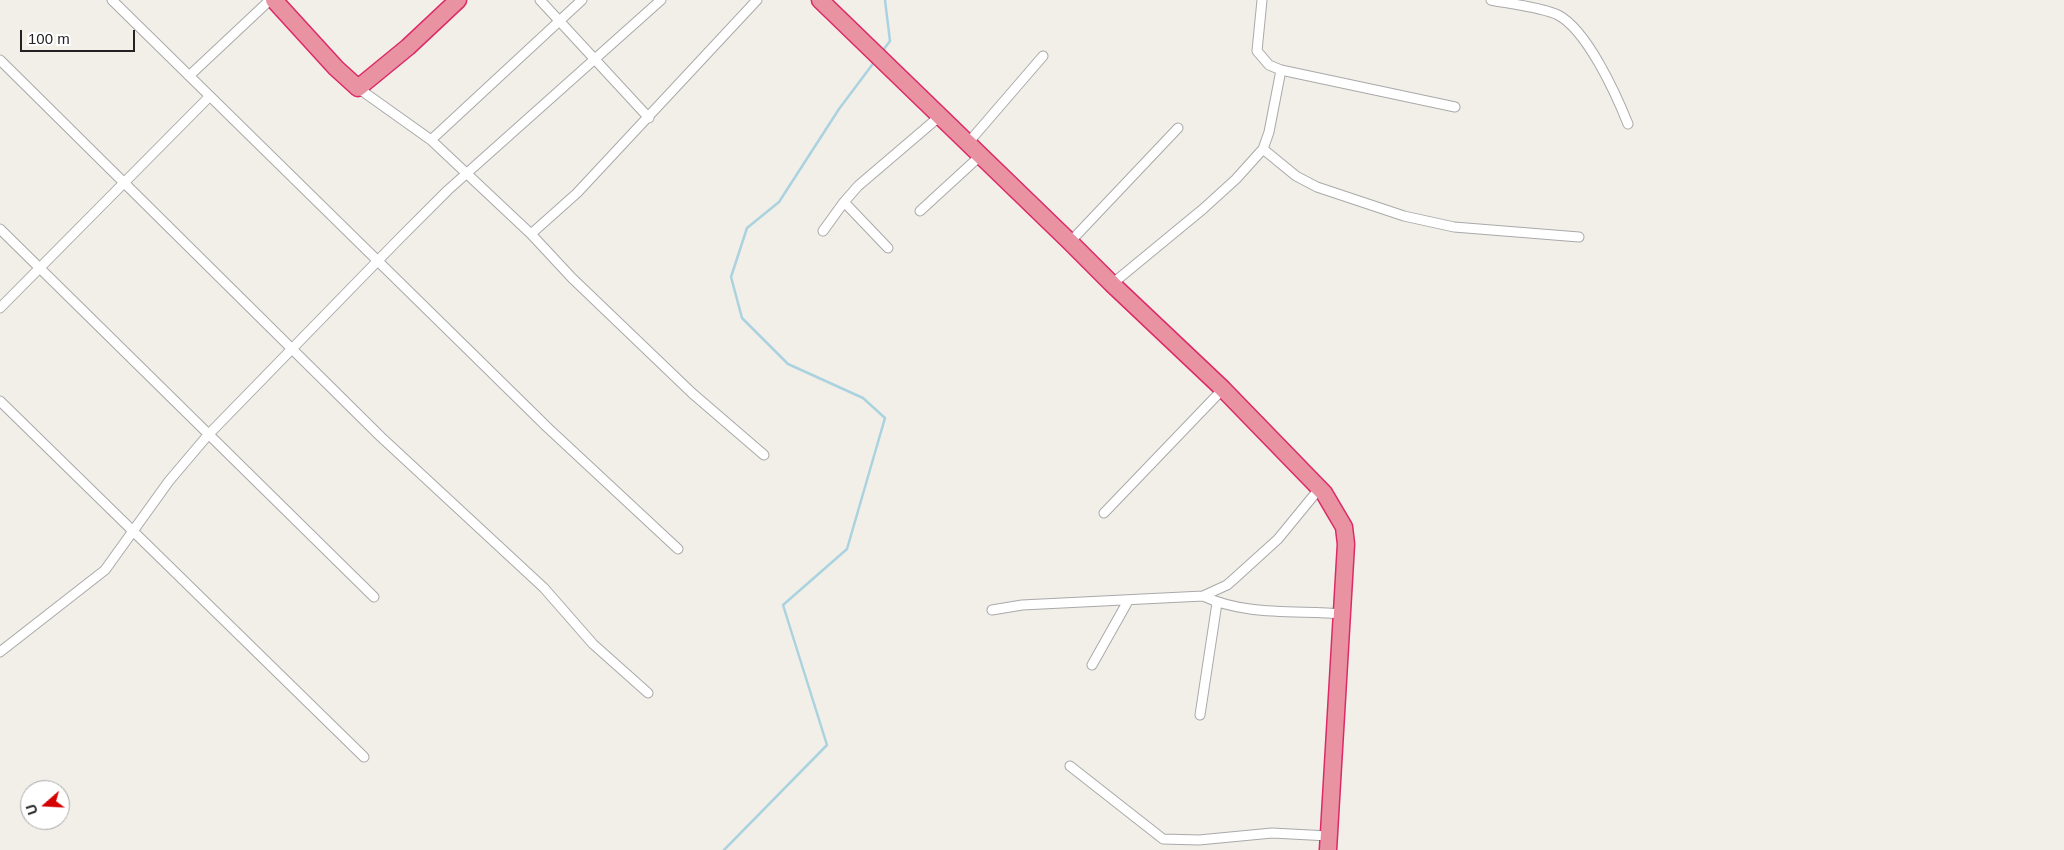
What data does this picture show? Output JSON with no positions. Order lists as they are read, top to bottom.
{
  "scale_bar": "100 m",
  "north": "left"
}
